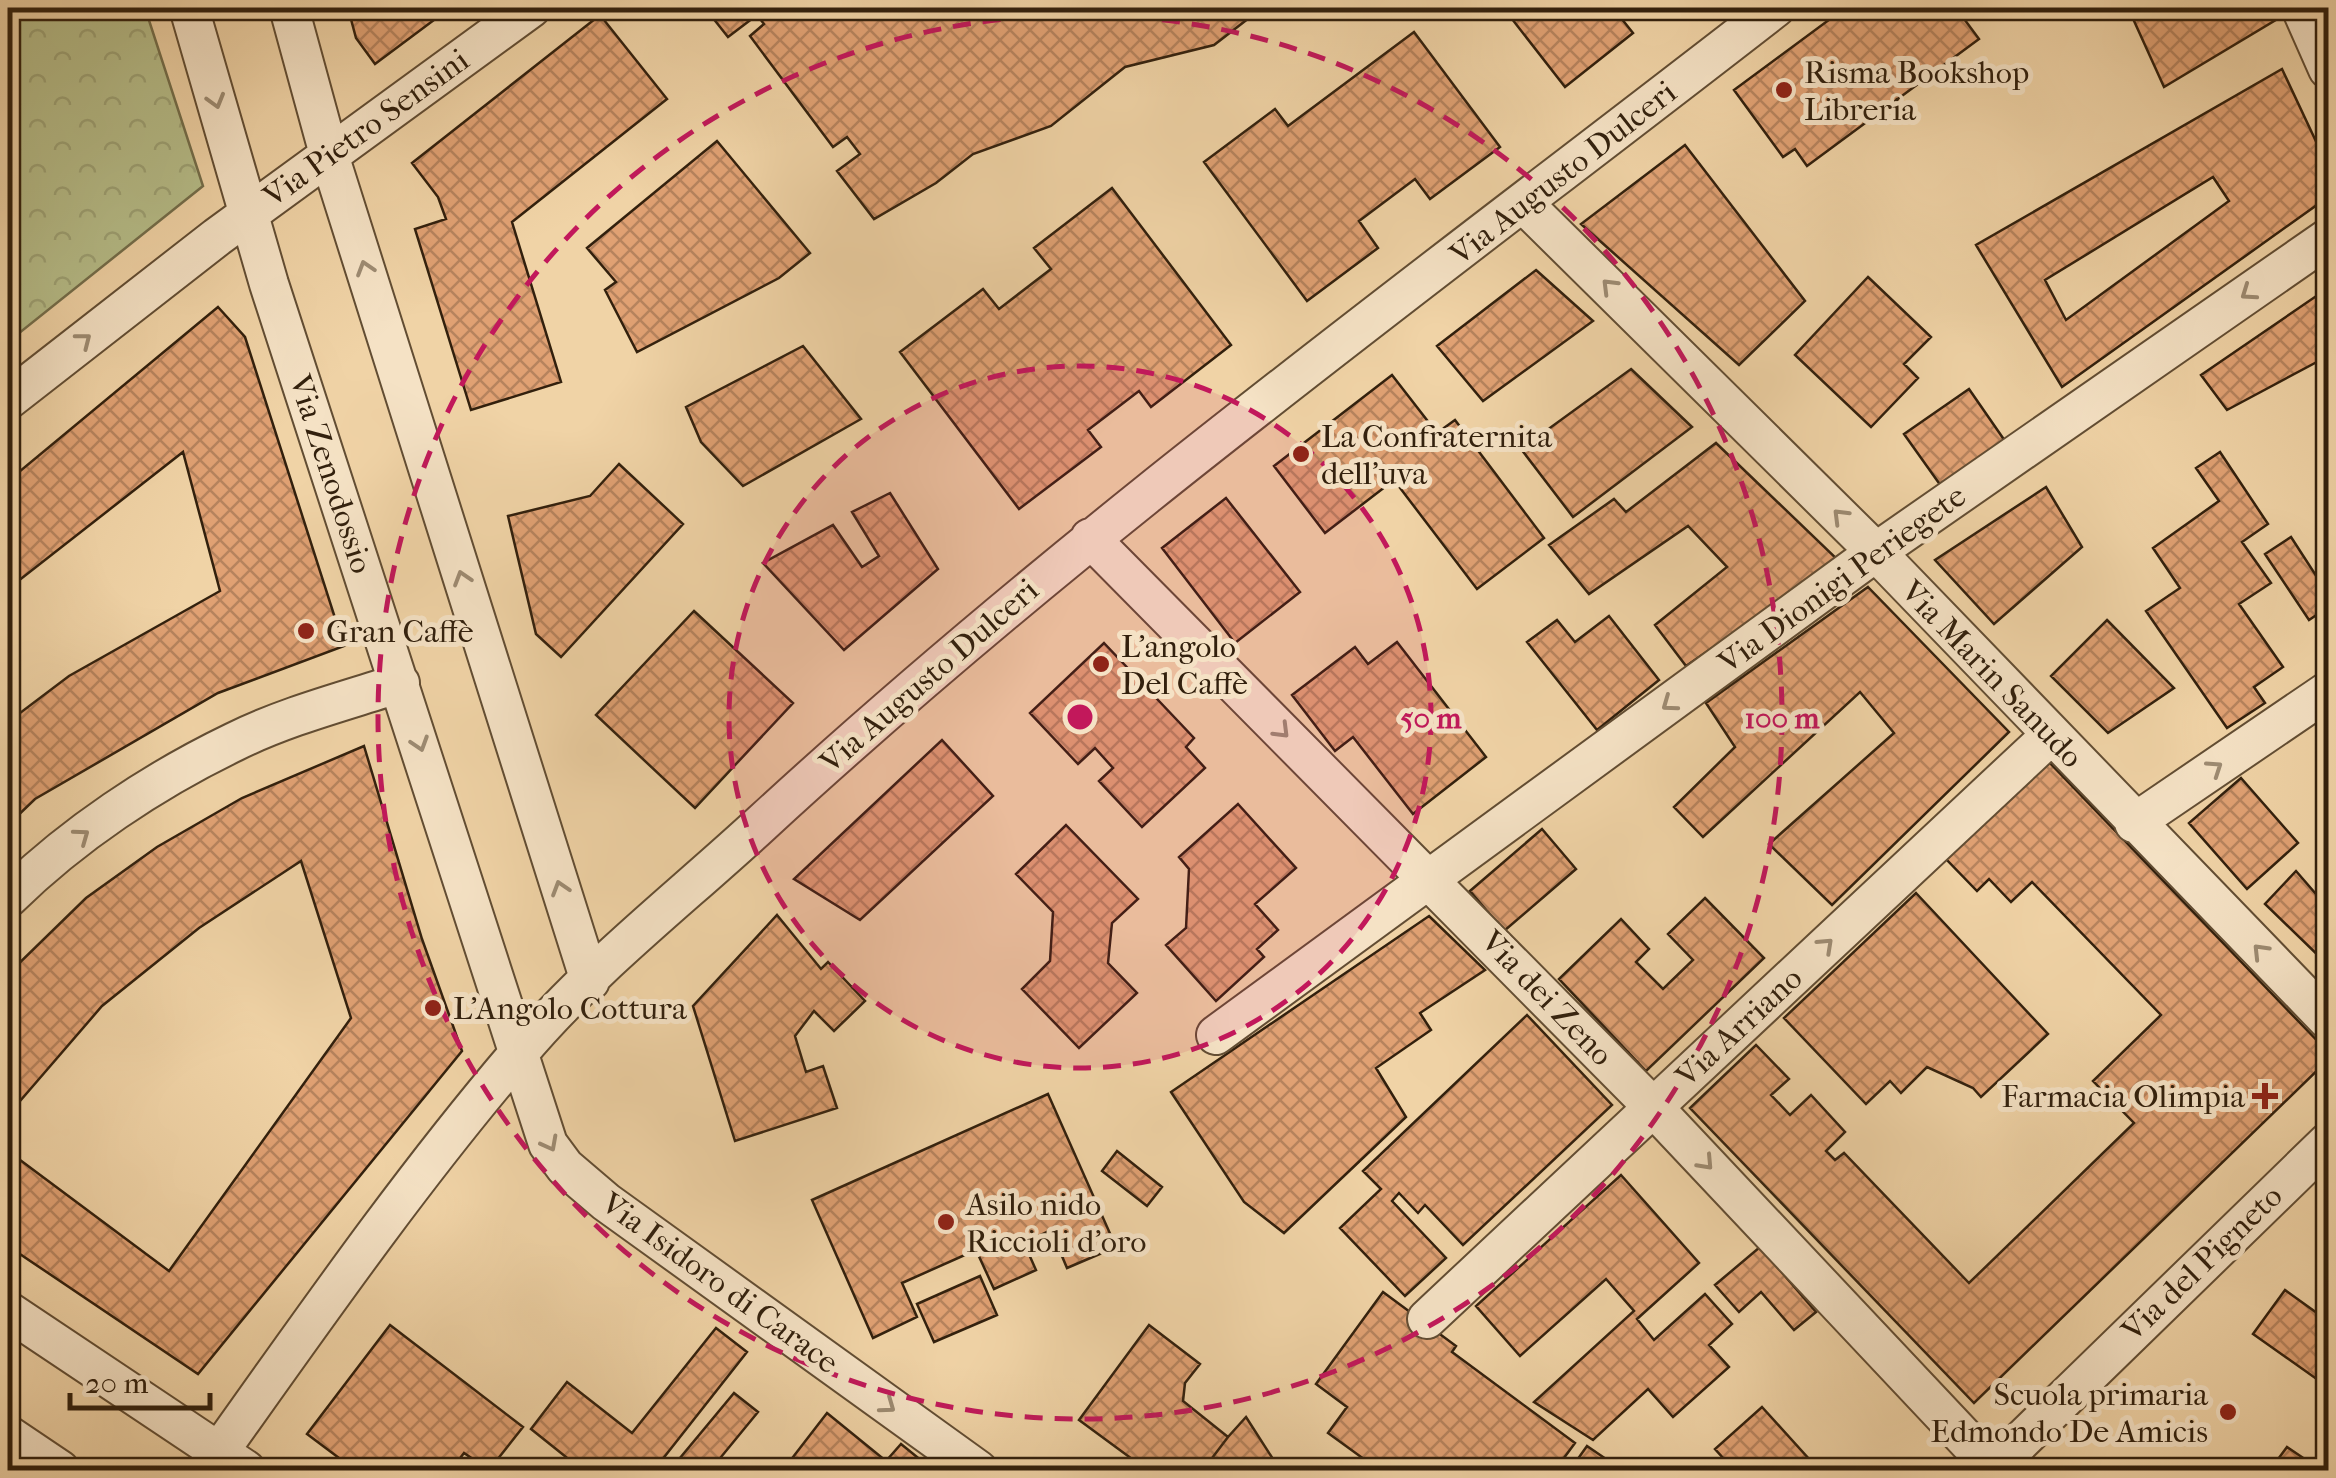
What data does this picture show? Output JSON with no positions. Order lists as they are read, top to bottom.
{
  "streets": {
    "street": [
      "Via Pietro Sensini",
      "Via Augusto Dulceri",
      "Via Zenodossio",
      "Via Dionigi Periegete",
      "Via Marin Sanudo",
      "Via dei Zeno",
      "Via Arriano",
      "Via del Pigneto",
      "Via Isidoro di Carace"
    ]
  },
  "crossings": [
    ["Via Pietro Sensini", "Via Zenodossio"],
    ["Via Augusto Dulceri", "Via Zenodossio"],
    ["Via Augusto Dulceri", "Via Marin Sanudo"],
    ["Via Augusto Dulceri", "Via dei Zeno"],
    ["Via Augusto Dulceri", "Via Isidoro di Carace"],
    ["Via Zenodossio", "Via Isidoro di Carace"],
    ["Via Dionigi Periegete", "Via Marin Sanudo"],
    ["Via Dionigi Periegete", "Via dei Zeno"],
    ["Via Marin Sanudo", "Via Arriano"],
    ["Via dei Zeno", "Via Arriano"],
    ["Via dei Zeno", "Via del Pigneto"]
  ],
  "one_way": [
    "Via Pietro Sensini",
    "Via Dionigi Periegete",
    "Via Marin Sanudo",
    "Via dei Zeno",
    "Via Arriano",
    "Via Isidoro di Carace"
  ],
  "places": {
    "other": [
      "Risma Bookshop Libreria",
      "La Confraternita dell'uva",
      "Gran Caffè",
      "L'angolo Del Caffè",
      "L'Angolo Cottura",
      "Asilo nido Riccioli d'oro",
      "Scuola primaria Edmondo De Amicis"
    ],
    "health": ["Farmacia Olimpia"]
  },
  "scale_bar": "20 m",
  "rings": ["50 m", "100 m"]
}
